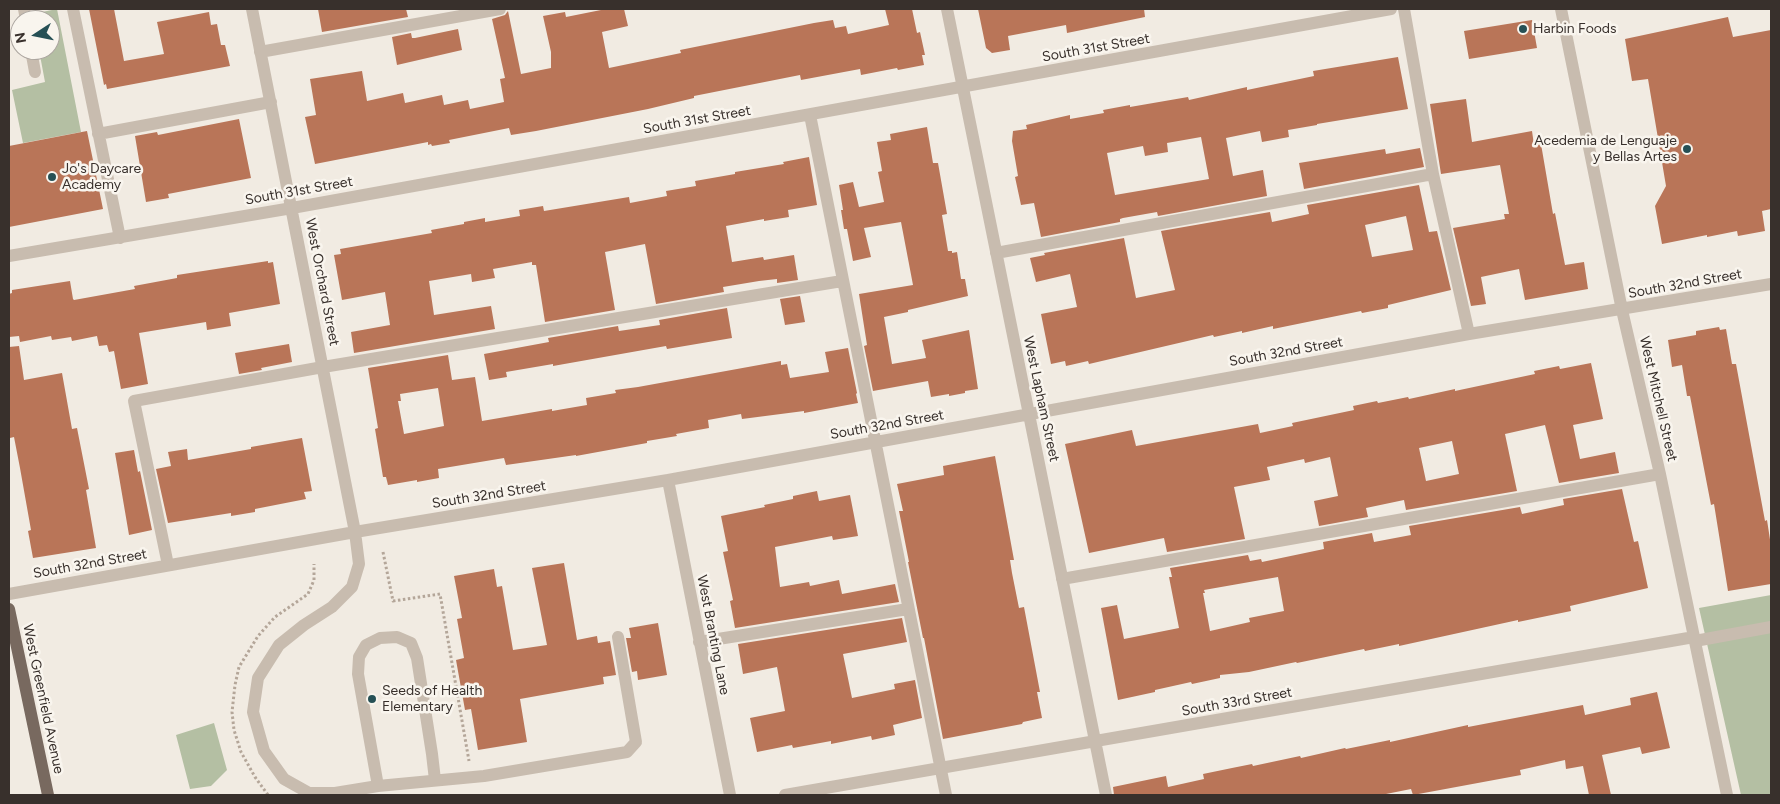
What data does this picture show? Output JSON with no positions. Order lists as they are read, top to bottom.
{
  "streets": {
    "main road": ["West Greenfield Avenue"],
    "street": [
      "South 31st Street",
      "West Orchard Street",
      "South 32nd Street",
      "West Lapham Street",
      "West Mitchell Street",
      "West Branting Lane",
      "South 33rd Street"
    ]
  },
  "crossings": [
    ["South 31st Street", "West Orchard Street"],
    ["South 31st Street", "West Lapham Street"],
    ["West Orchard Street", "South 32nd Street"],
    ["South 32nd Street", "West Lapham Street"],
    ["South 32nd Street", "West Mitchell Street"],
    ["South 32nd Street", "West Branting Lane"],
    ["West Lapham Street", "South 33rd Street"],
    ["West Mitchell Street", "South 33rd Street"]
  ],
  "places": [
    "Harbin Foods",
    "Acedemia de Lenguaje y Bellas Artes",
    "Jo's Daycare Academy",
    "Seeds of Health Elementary"
  ],
  "north": "left"
}
